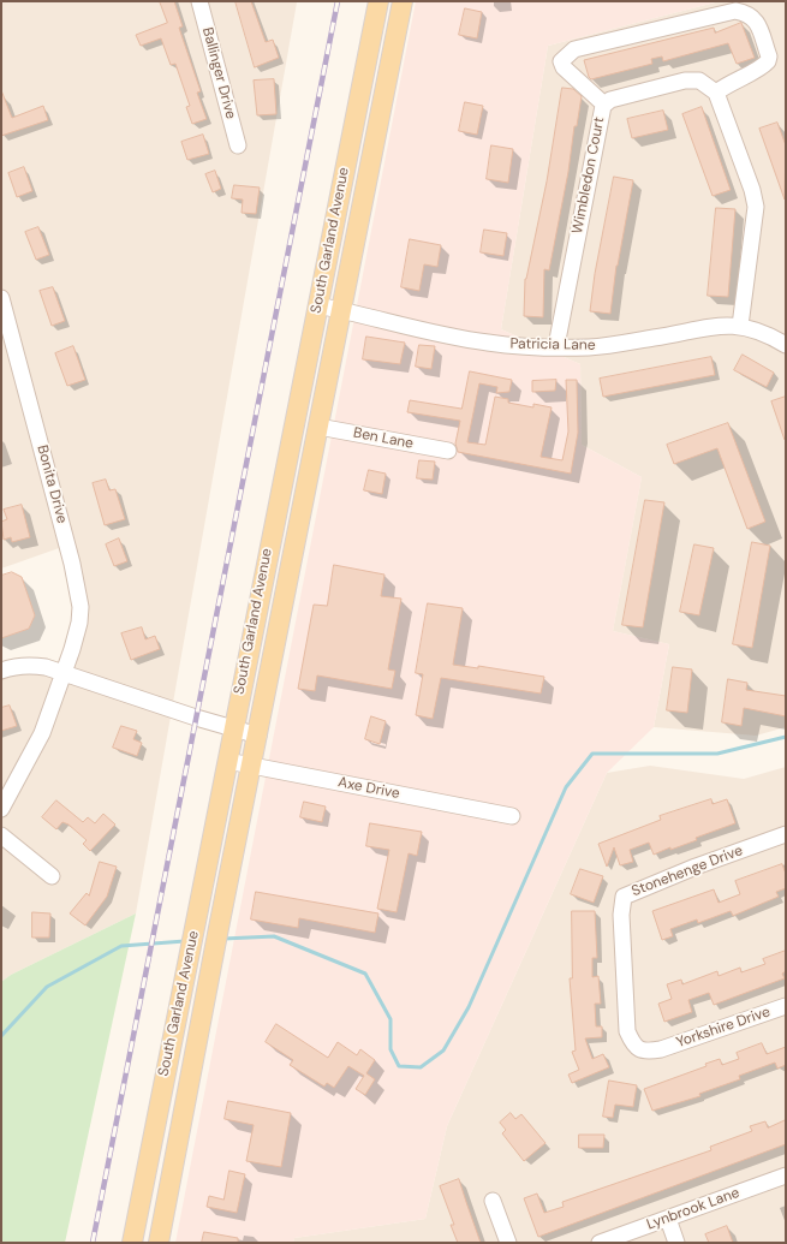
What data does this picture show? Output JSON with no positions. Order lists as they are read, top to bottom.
{
  "streets": {
    "main road": ["South Garland Avenue"],
    "street": [
      "Ballinger Drive",
      "Wimbledon Court",
      "Patricia Lane",
      "Ben Lane",
      "Bonita Drive",
      "Axe Drive",
      "Stonehenge Drive",
      "Yorkshire Drive",
      "Lynbrook Lane"
    ]
  },
  "crossings": [
    ["Wimbledon Court", "Patricia Lane"],
    ["South Garland Avenue", "Patricia Lane"],
    ["South Garland Avenue", "Ben Lane"],
    ["South Garland Avenue", "Axe Drive"],
    ["Stonehenge Drive", "Yorkshire Drive"]
  ]
}
